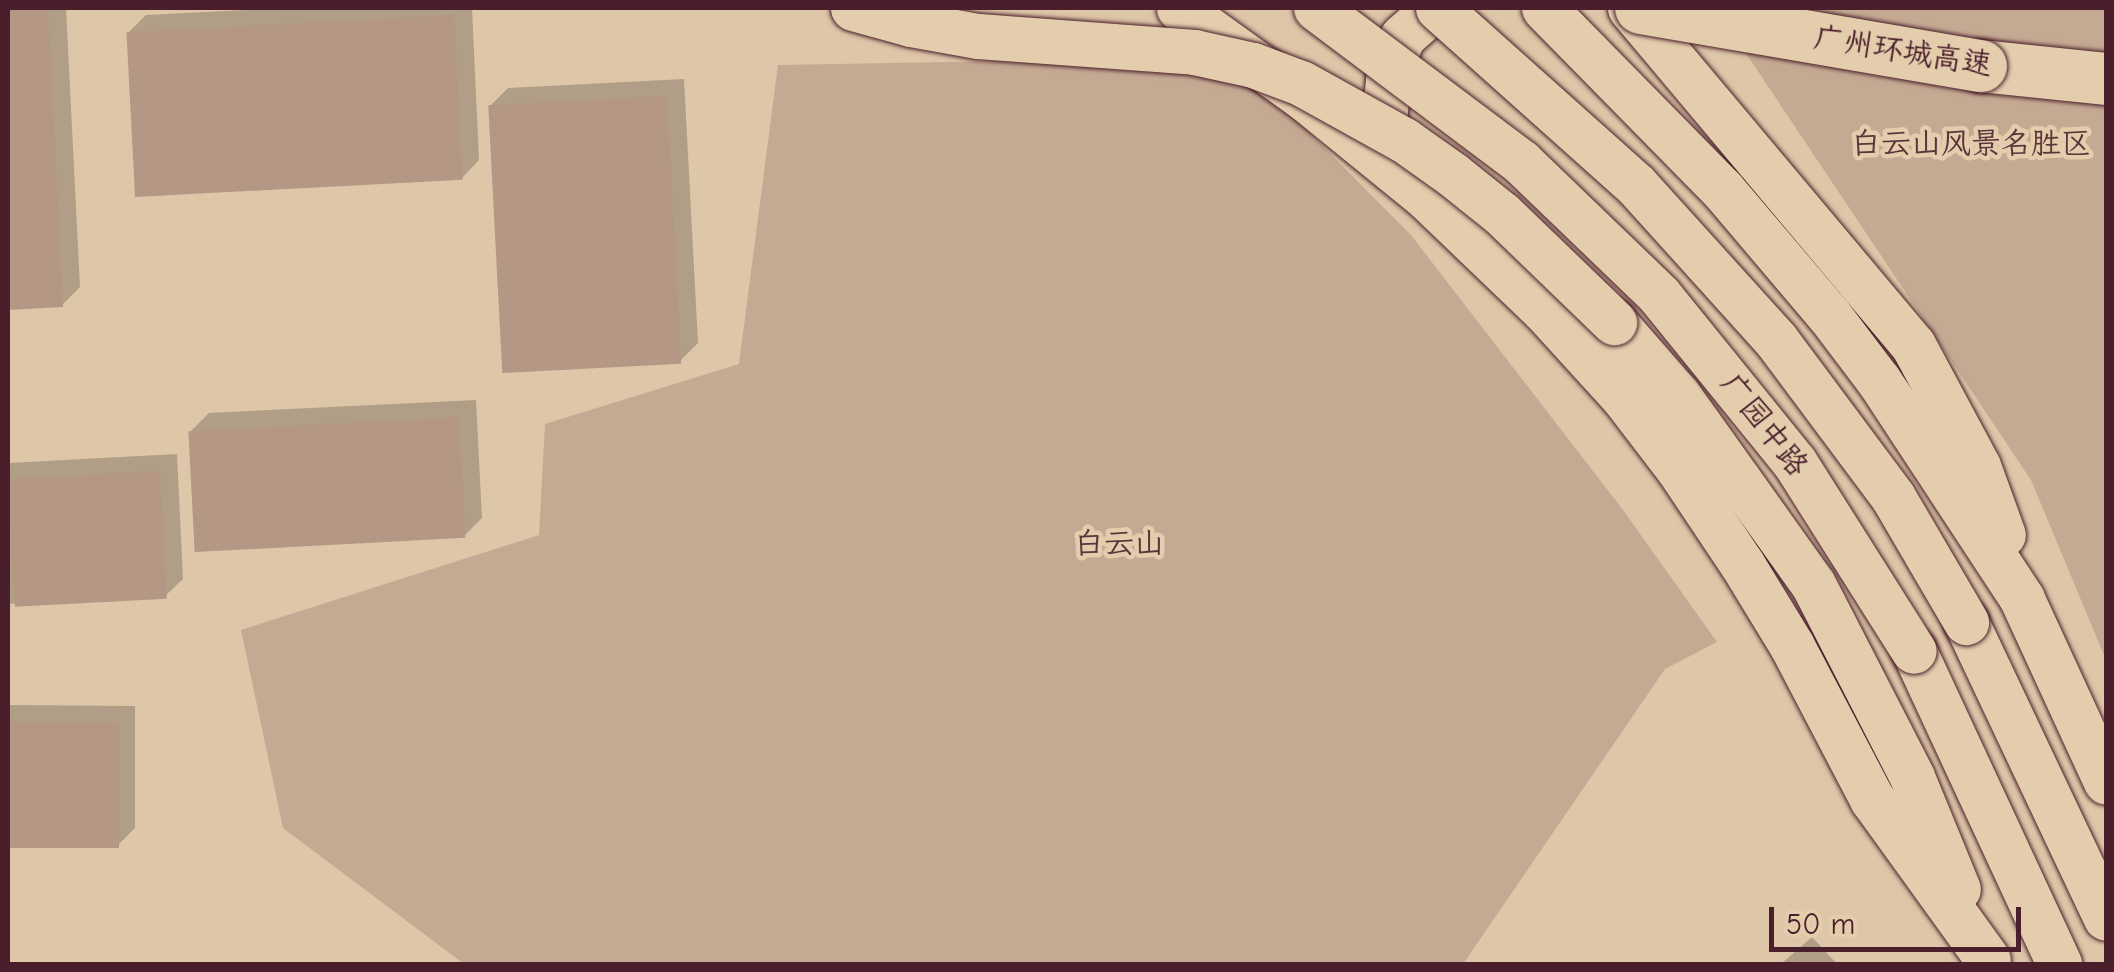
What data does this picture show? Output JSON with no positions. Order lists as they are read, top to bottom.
{
  "streets": {
    "highway": ["广州环城高速"],
    "main road": ["广园中路"]
  },
  "parks": ["白云山风景名胜区", "白云山"],
  "scale_bar": "50 m"
}
